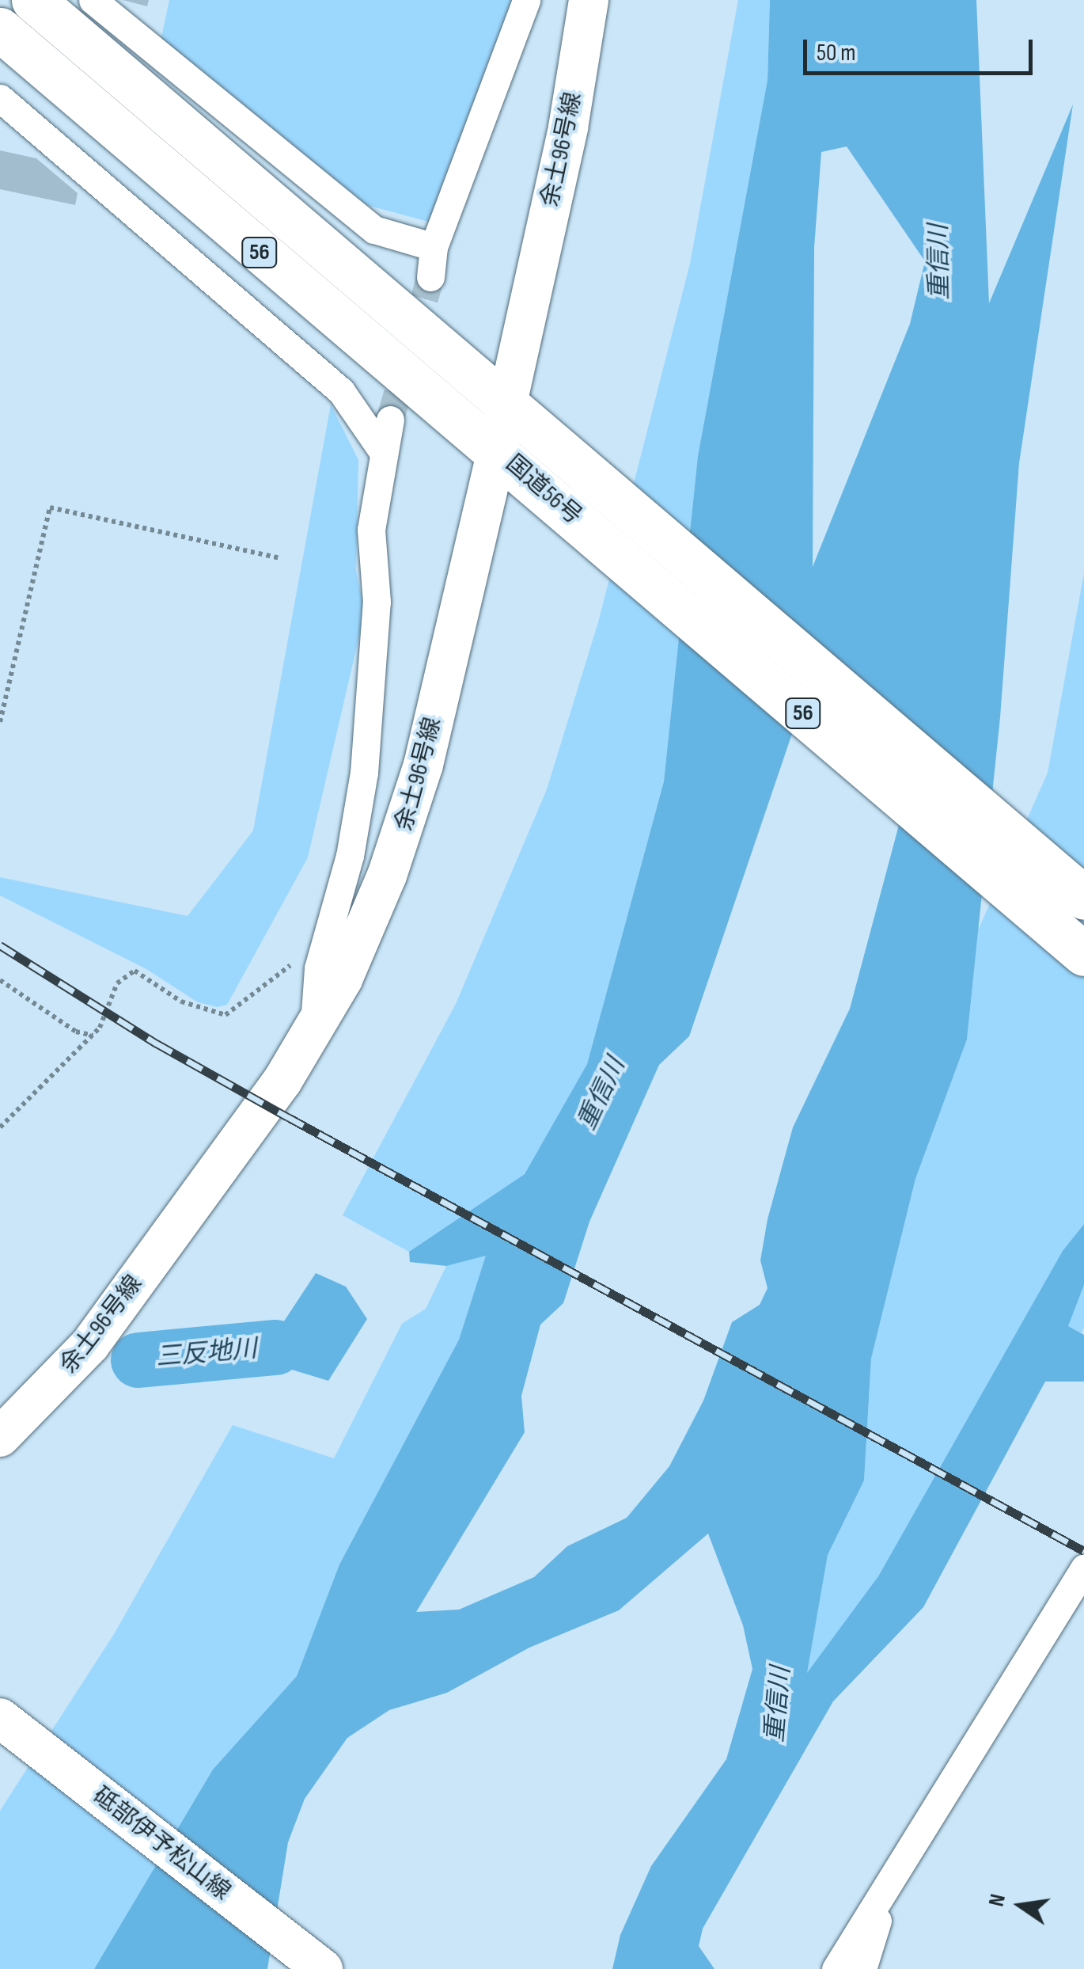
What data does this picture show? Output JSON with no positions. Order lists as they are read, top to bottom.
{
  "streets": {
    "highway": ["56", "国道56号"],
    "street": ["余土96号線", "砥部伊予松山線"]
  },
  "crossings": [
    ["余土96号線", "国道56号"]
  ],
  "water": ["重信川", "三反地川"],
  "scale_bar": "50 m",
  "north": "left"
}
